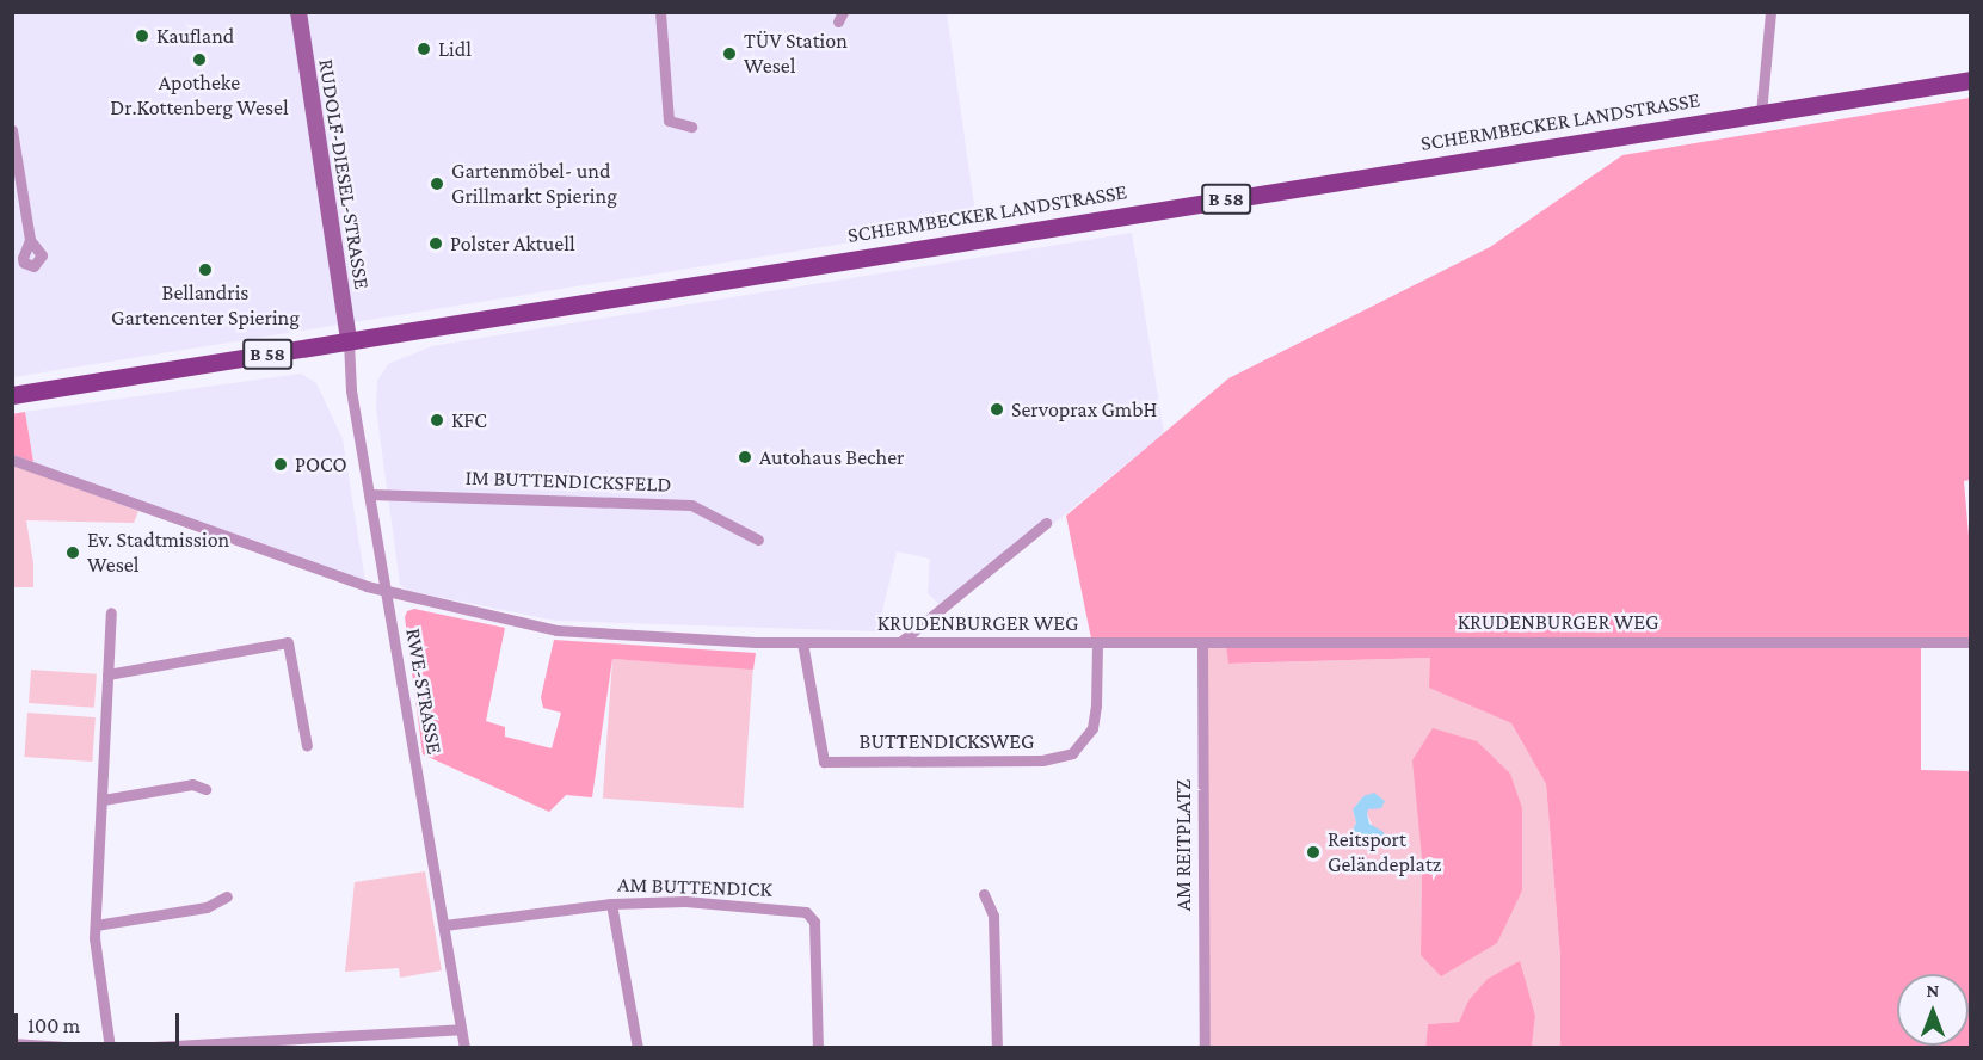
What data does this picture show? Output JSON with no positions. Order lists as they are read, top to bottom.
{
  "streets": {
    "main road": ["SCHERMBECKER LANDSTRASSE", "B 58"],
    "street": [
      "RUDOLF-DIESEL-STRASSE",
      "IM BUTTENDICKSFELD",
      "KRUDENBURGER WEG",
      "RWE-STRASSE",
      "BUTTENDICKSWEG",
      "AM REITPLATZ",
      "AM BUTTENDICK"
    ]
  },
  "crossings": [
    ["SCHERMBECKER LANDSTRASSE", "RUDOLF-DIESEL-STRASSE"],
    ["SCHERMBECKER LANDSTRASSE", "RWE-STRASSE"],
    ["RUDOLF-DIESEL-STRASSE", "RWE-STRASSE"],
    ["IM BUTTENDICKSFELD", "RWE-STRASSE"],
    ["KRUDENBURGER WEG", "RWE-STRASSE"],
    ["KRUDENBURGER WEG", "BUTTENDICKSWEG"],
    ["KRUDENBURGER WEG", "AM REITPLATZ"],
    ["RWE-STRASSE", "AM BUTTENDICK"]
  ],
  "places": [
    "Kaufland",
    "Lidl",
    "TÜV Station Wesel",
    "Apotheke Dr.Kottenberg Wesel",
    "Gartenmöbel- und Grillmarkt Spiering",
    "Polster Aktuell",
    "Bellandris Gartencenter Spiering",
    "Servoprax GmbH",
    "KFC",
    "Autohaus Becher",
    "POCO",
    "Ev. Stadtmission Wesel",
    "Reitsport Geländeplatz"
  ],
  "scale_bar": "100 m",
  "north": "top"
}
